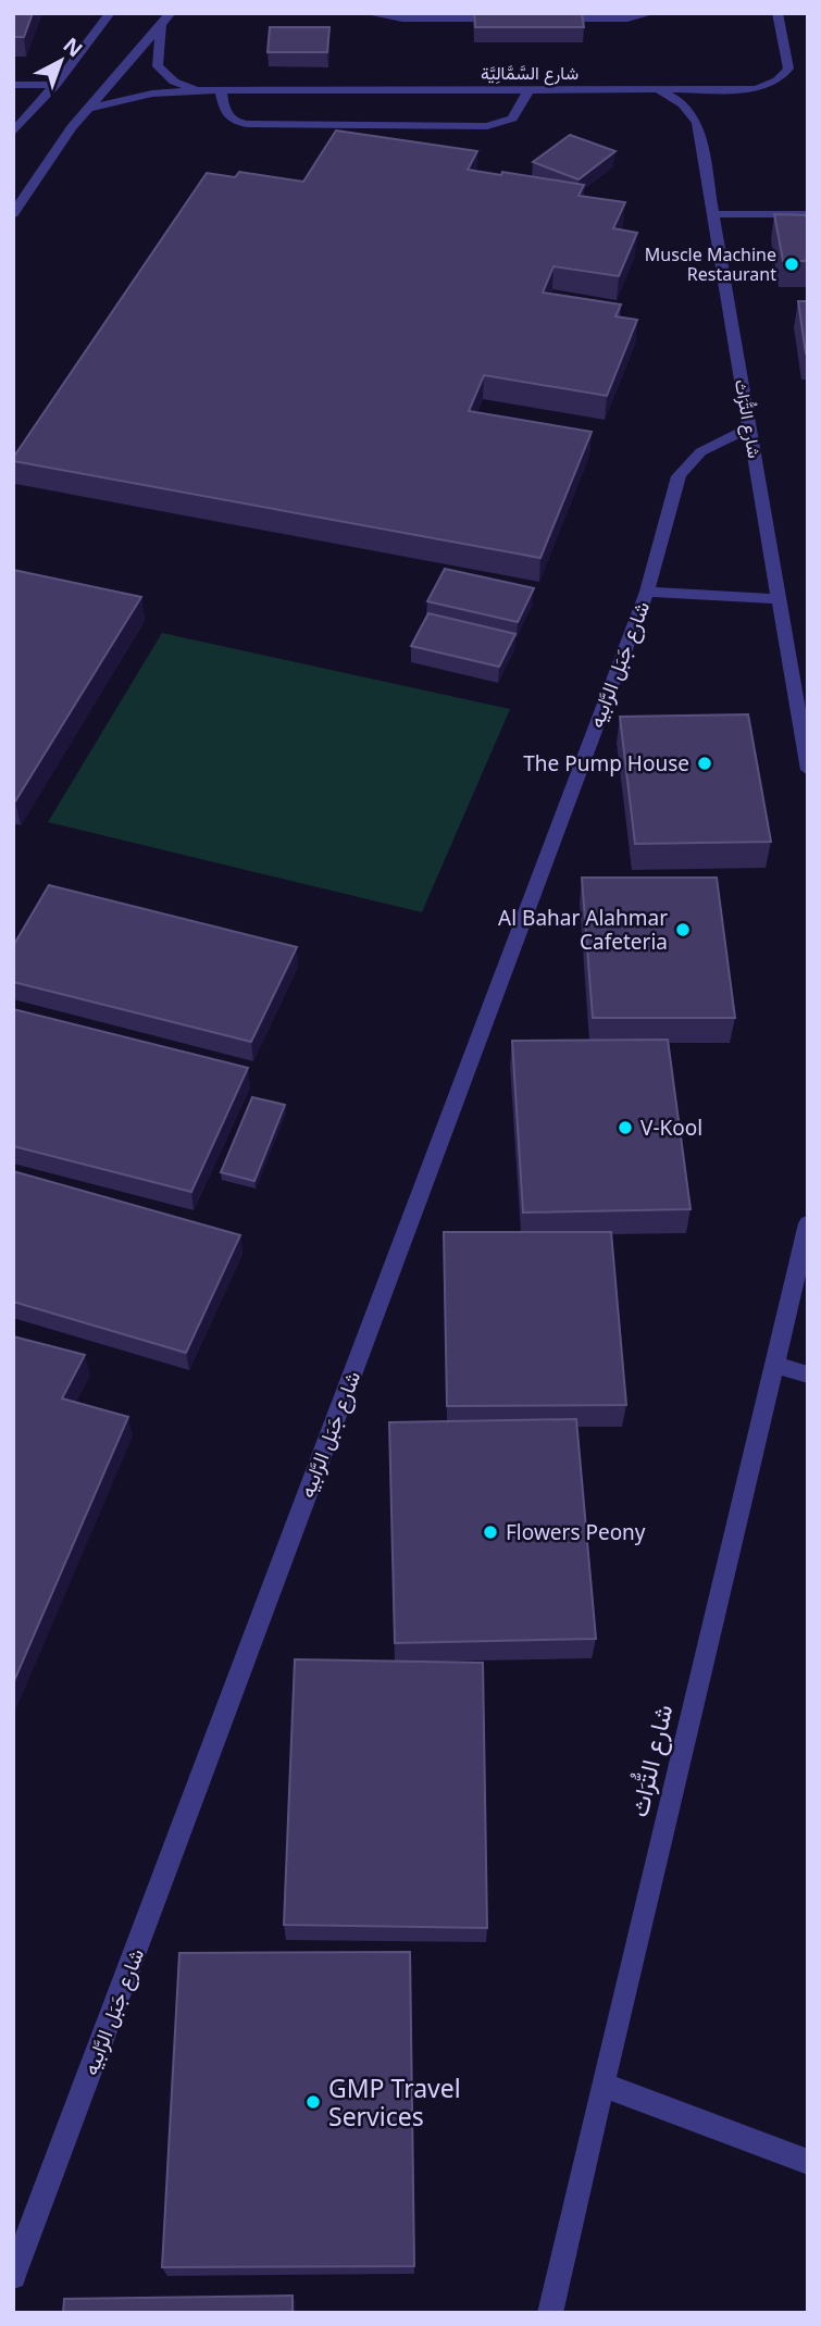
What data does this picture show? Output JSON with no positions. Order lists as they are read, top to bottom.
{
  "streets": {
    "street": ["شارع السَّمَّالِيَّة", "شارع التُّرَاث", "شارع جَبَل الرَّابيه"]
  },
  "crossings": [
    ["شارع السَّمَّالِيَّة", "شارع التُّرَاث"],
    ["شارع التُّرَاث", "شارع جَبَل الرَّابيه"]
  ],
  "places": [
    "Muscle Machine Restaurant",
    "The Pump House",
    "Al Bahar Alahmar Cafeteria",
    "V-Kool",
    "Flowers Peony",
    "GMP Travel Services"
  ],
  "north": "top right"
}
